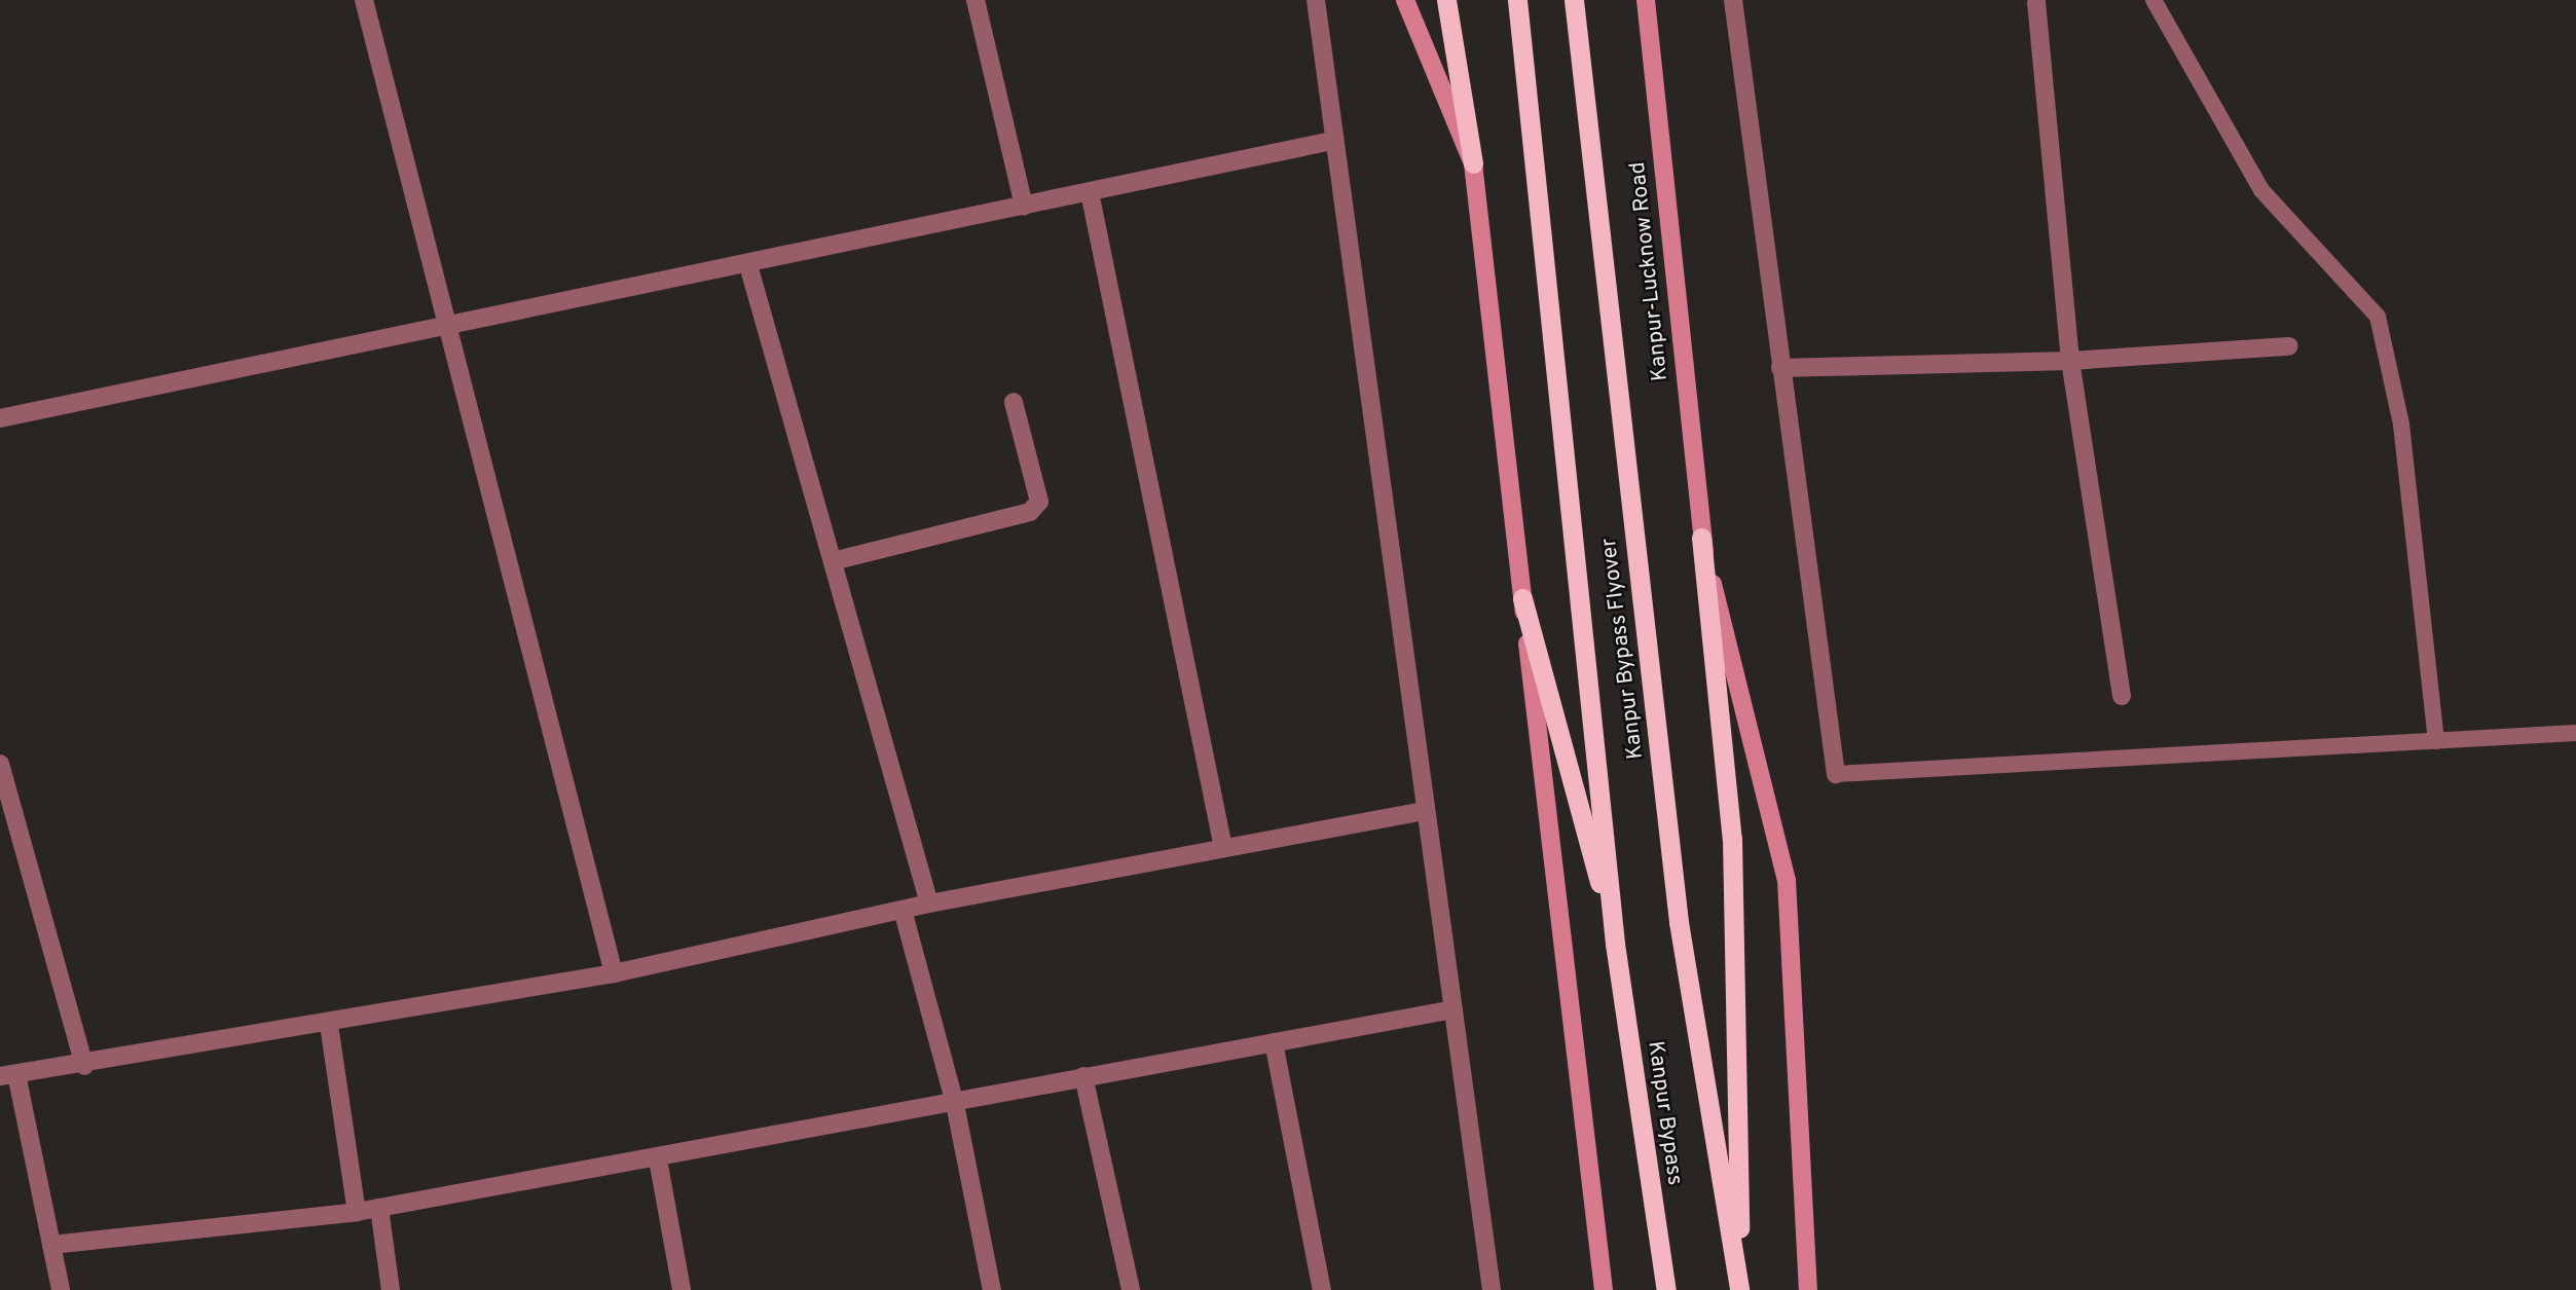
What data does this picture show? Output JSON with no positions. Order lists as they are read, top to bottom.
{
  "streets": {
    "highway": ["Kanpur Bypass Flyover", "Kanpur Bypass"],
    "main road": ["Kanpur-Lucknow Road"]
  },
  "crossings": [
    ["Kanpur Bypass Flyover", "Kanpur Bypass"]
  ]
}
